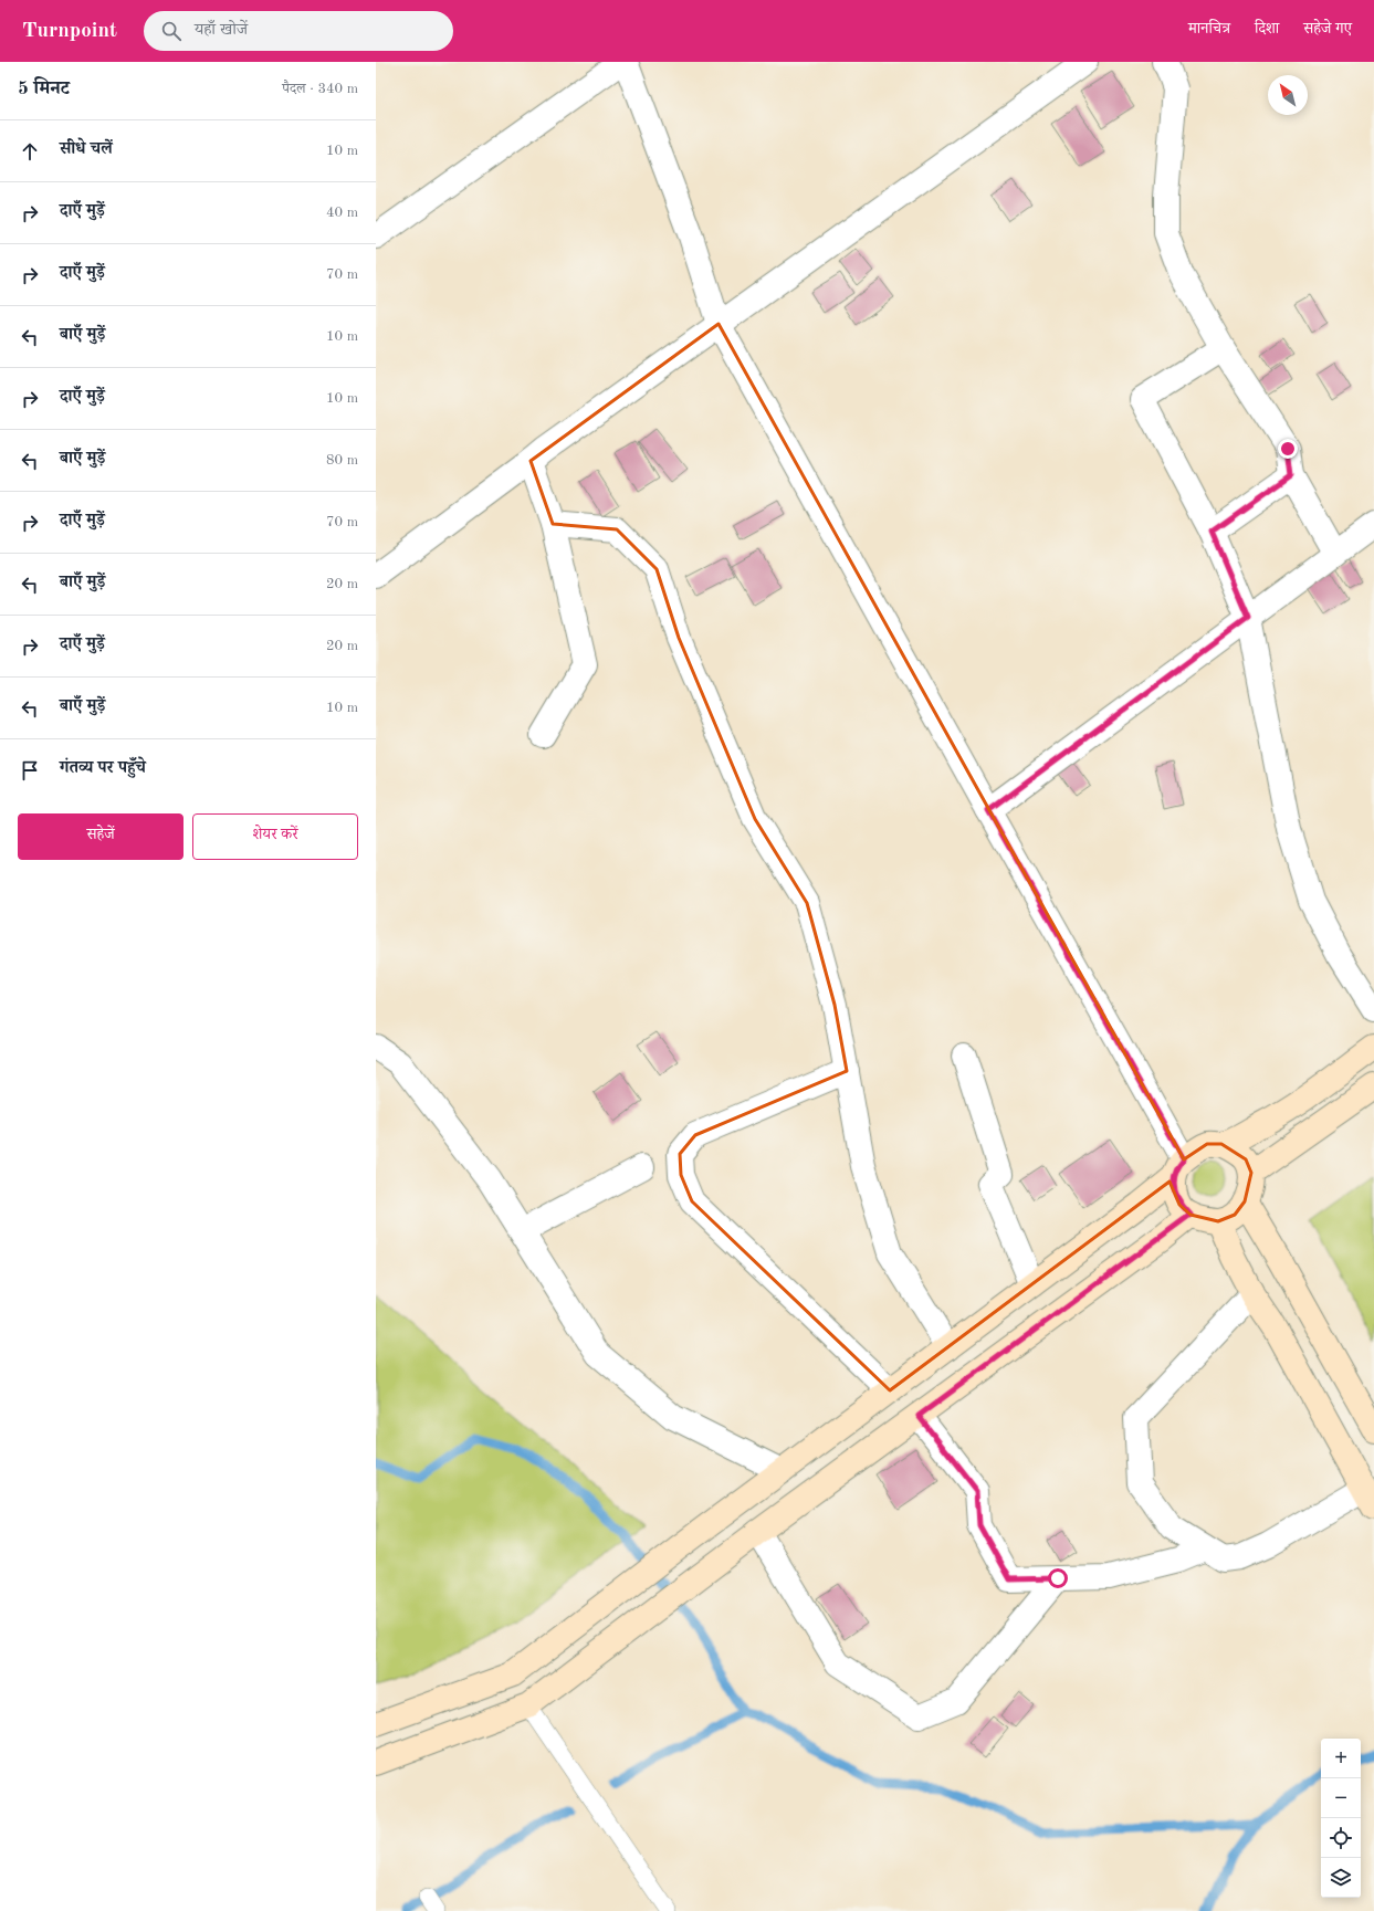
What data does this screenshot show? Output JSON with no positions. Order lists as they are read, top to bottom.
{
  "north": "top left",
  "page": {
    "header": "Turnpoint",
    "search": "यहाँ खोजें",
    "nav": ["मानचित्र", "दिशा", "सहेजे गए"],
    "heading": ["5 मिनट", "पैदल · 340 m"],
    "list": [
      ["सीधे चलें", "10 m"],
      ["दाएँ मुड़ें", "40 m"],
      ["दाएँ मुड़ें", "70 m"],
      ["बाएँ मुड़ें", "10 m"],
      ["दाएँ मुड़ें", "10 m"],
      ["बाएँ मुड़ें", "80 m"],
      ["दाएँ मुड़ें", "70 m"],
      ["बाएँ मुड़ें", "20 m"],
      ["दाएँ मुड़ें", "20 m"],
      ["बाएँ मुड़ें", "10 m"],
      "गंतव्य पर पहुँचे"
    ],
    "buttons": ["सहेजें", "शेयर करें"],
    "map_buttons": ["+", "−"]
  }
}
